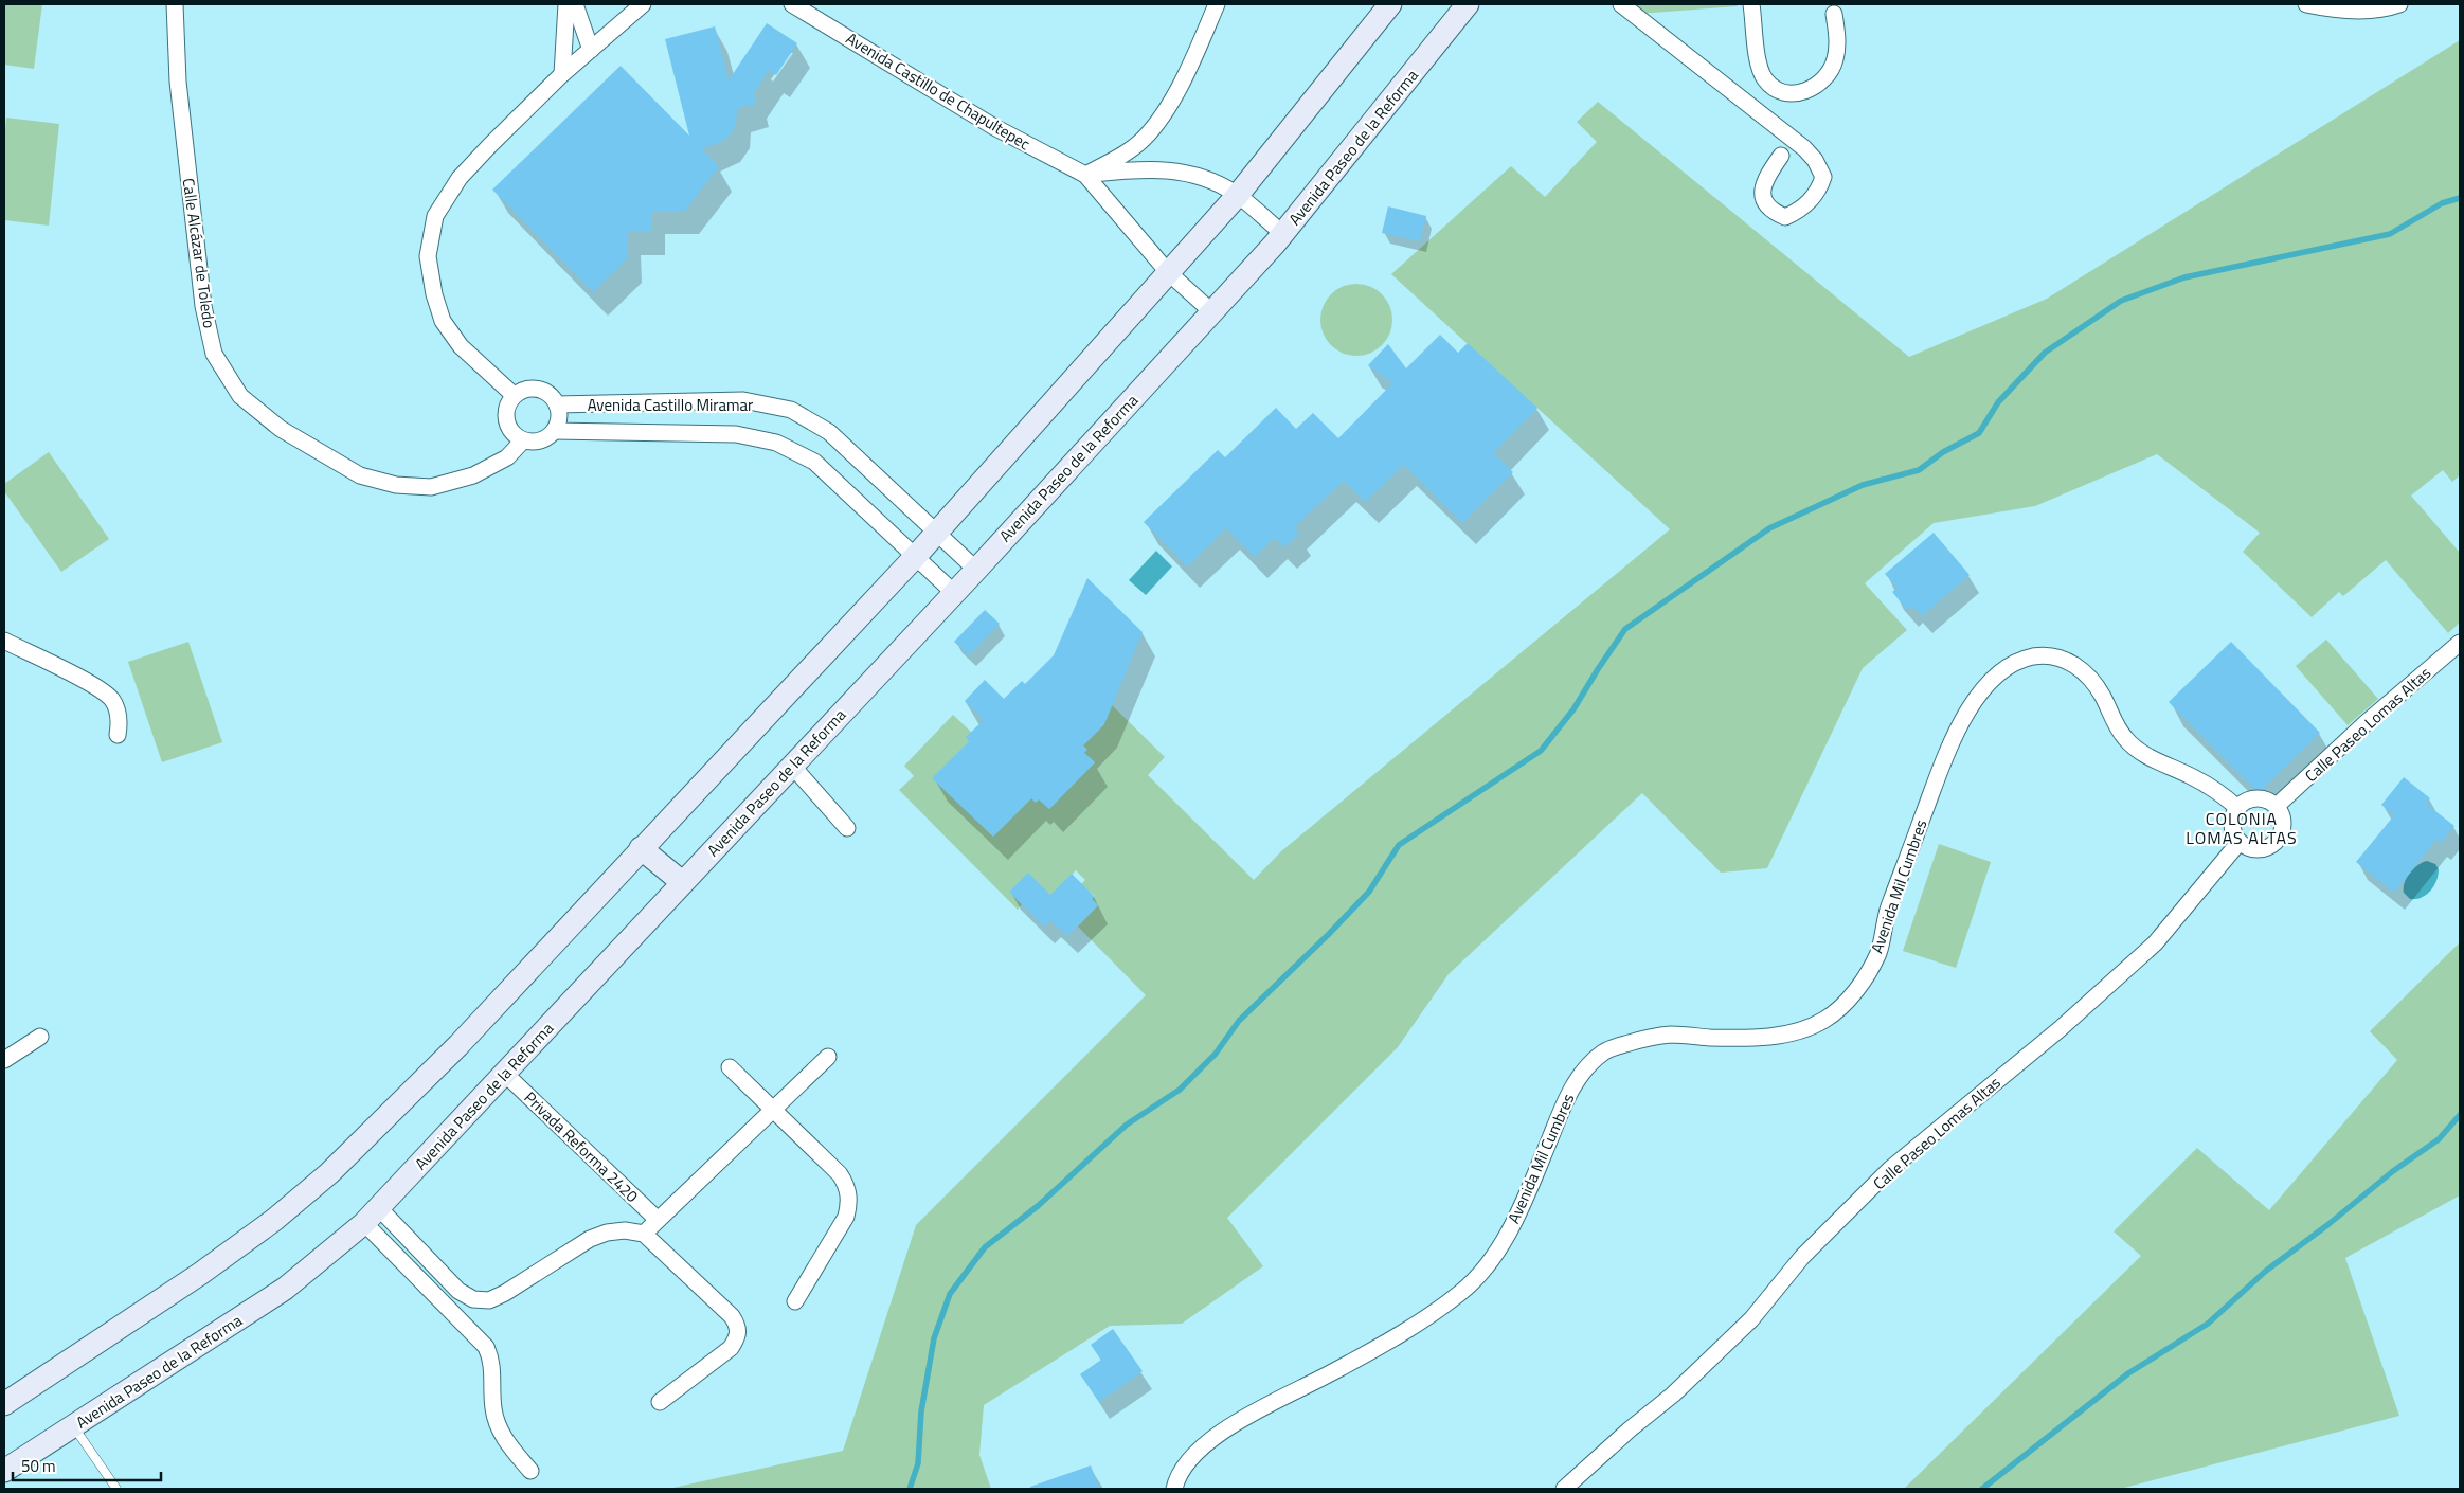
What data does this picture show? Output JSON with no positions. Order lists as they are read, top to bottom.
{
  "streets": {
    "main road": ["Avenida Paseo de la Reforma"],
    "street": [
      "Avenida Castillo de Chapultepec",
      "Calle Alcázar de Toledo",
      "Avenida Castillo Miramar",
      "Calle Paseo Lomas Altas",
      "Avenida Mil Cumbres",
      "Privada Reforma 2420"
    ]
  },
  "crossings": [
    ["Avenida Castillo de Chapultepec", "Avenida Paseo de la Reforma"],
    ["Avenida Paseo de la Reforma", "Avenida Castillo Miramar"],
    ["Avenida Paseo de la Reforma", "Privada Reforma 2420"],
    ["Calle Alcázar de Toledo", "Avenida Castillo Miramar"],
    ["Calle Paseo Lomas Altas", "Avenida Mil Cumbres"]
  ],
  "districts": ["COLONIA LOMAS ALTAS"],
  "scale_bar": "50 m"
}
